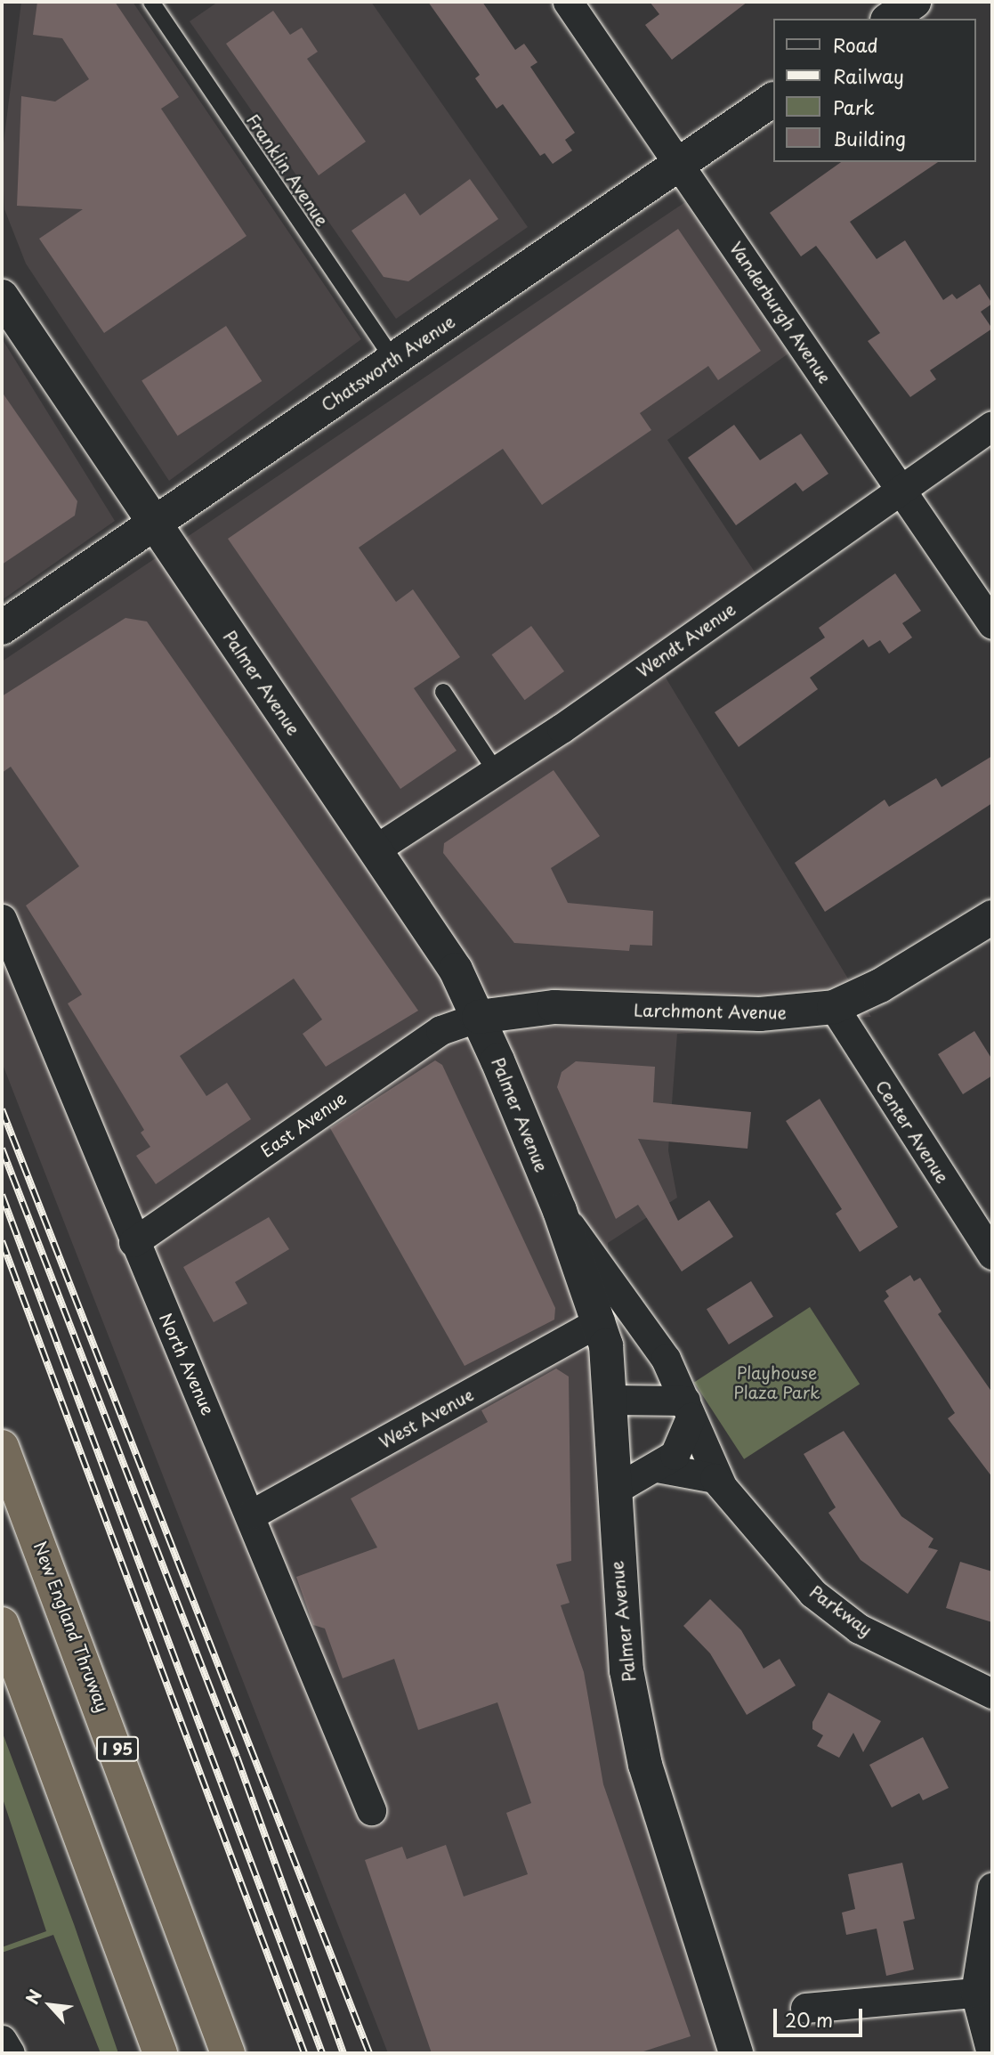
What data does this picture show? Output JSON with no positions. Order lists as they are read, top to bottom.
{
  "streets": {
    "highway": ["New England Thruway", "I 95"],
    "street": [
      "Vanderburgh Avenue",
      "Chatsworth Avenue",
      "Wendt Avenue",
      "Palmer Avenue",
      "Larchmont Avenue",
      "East Avenue",
      "Center Avenue",
      "North Avenue",
      "West Avenue",
      "Parkway"
    ],
    "lane": ["Franklin Avenue"]
  },
  "crossings": [
    ["Franklin Avenue", "Chatsworth Avenue"],
    ["Vanderburgh Avenue", "Chatsworth Avenue"],
    ["Vanderburgh Avenue", "Wendt Avenue"],
    ["Chatsworth Avenue", "Palmer Avenue"],
    ["Wendt Avenue", "Palmer Avenue"],
    ["Palmer Avenue", "Larchmont Avenue"],
    ["Palmer Avenue", "East Avenue"],
    ["Palmer Avenue", "West Avenue"],
    ["Palmer Avenue", "Parkway"],
    ["Larchmont Avenue", "East Avenue"],
    ["Larchmont Avenue", "Center Avenue"],
    ["East Avenue", "North Avenue"],
    ["North Avenue", "West Avenue"]
  ],
  "parks": ["Playhouse Plaza Park"],
  "legend": [
    "Road",
    "Railway",
    "Park",
    "Building"
  ],
  "scale_bar": "20 m",
  "north": "top left"
}
